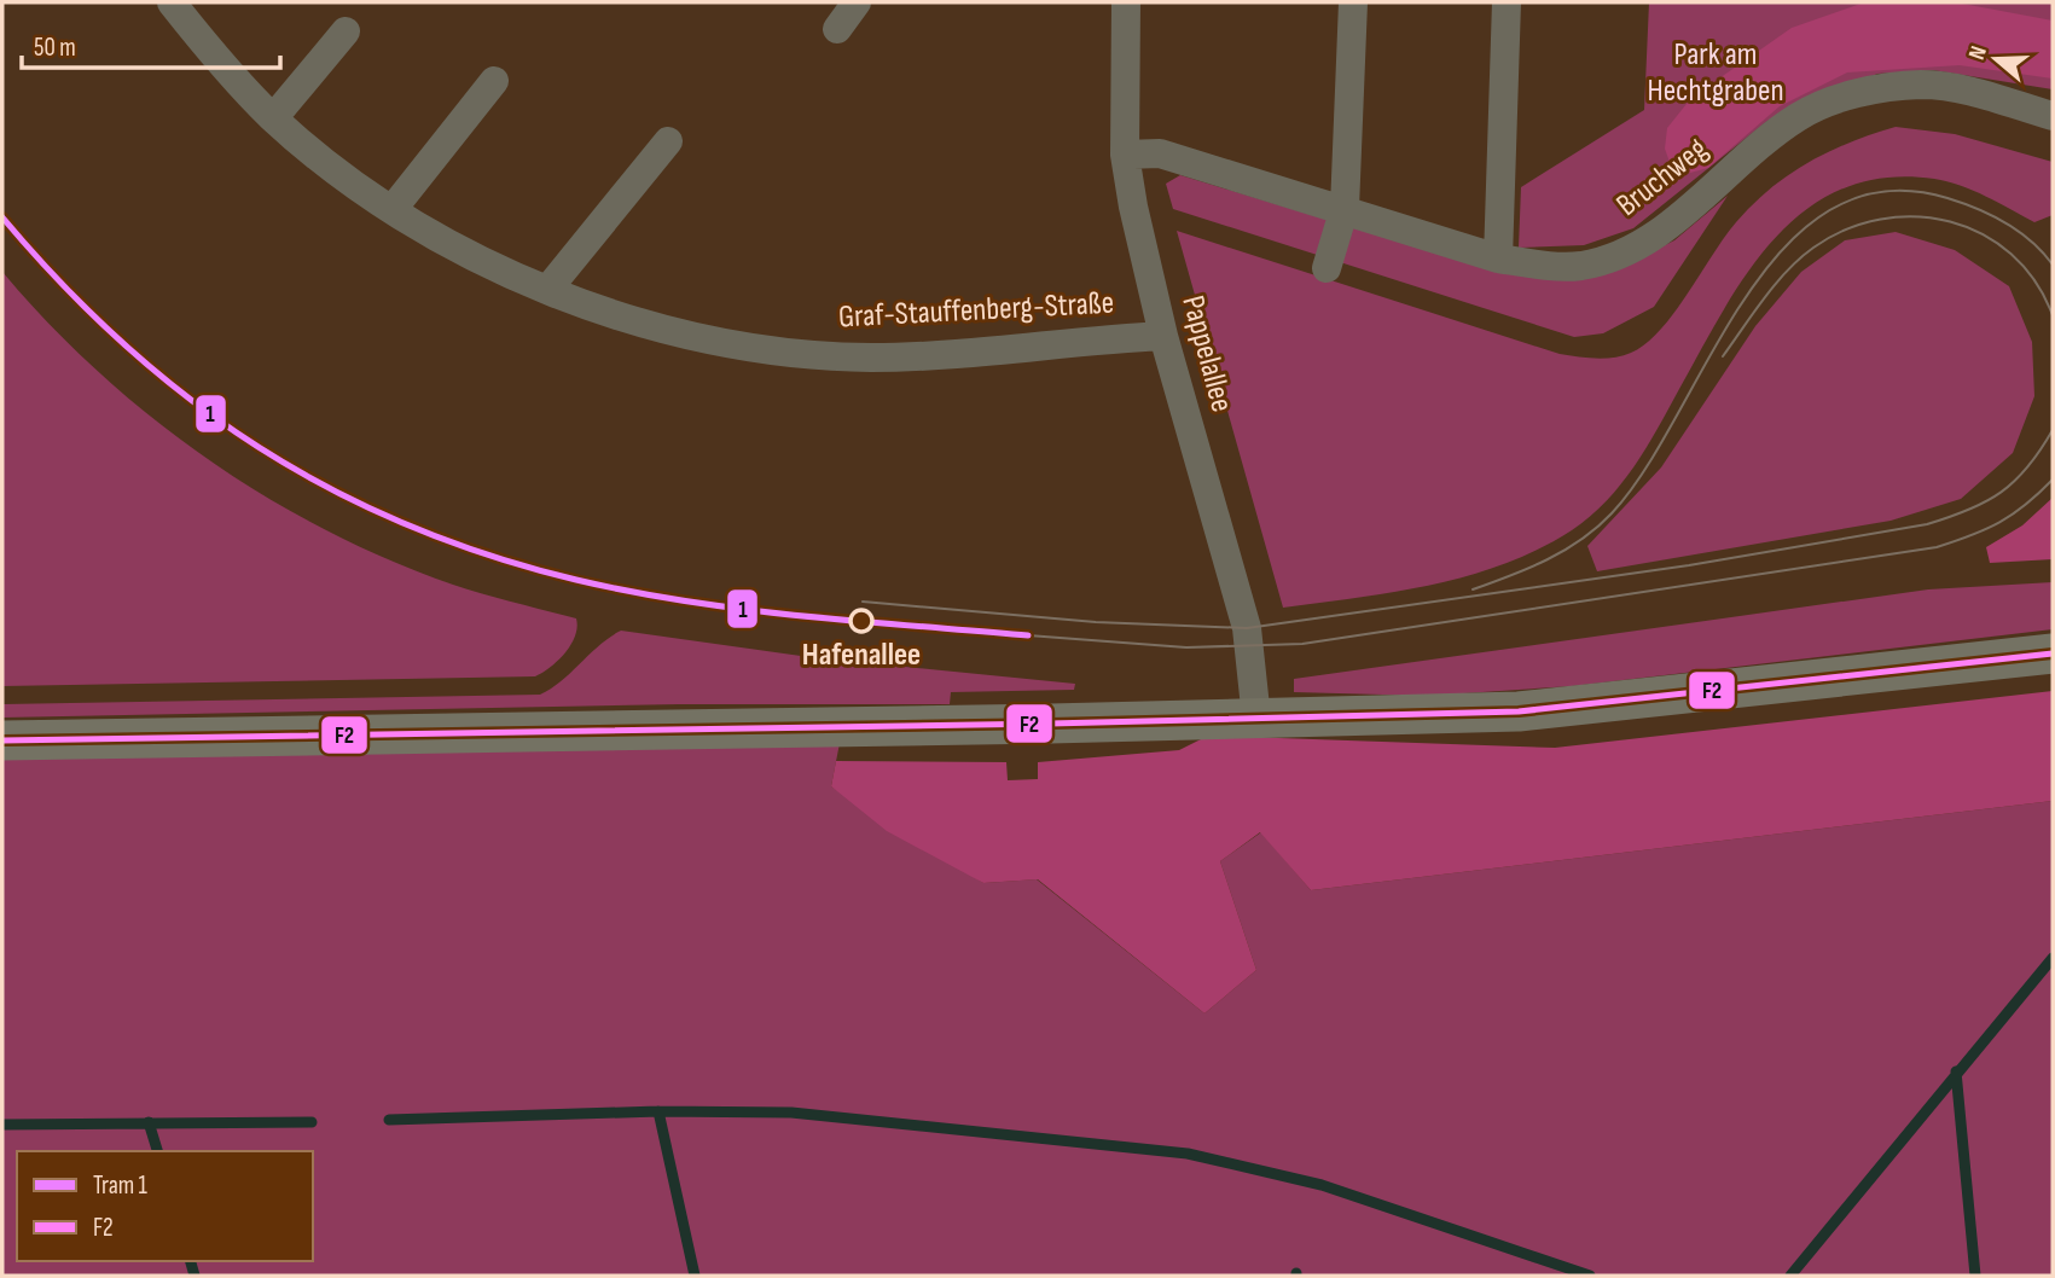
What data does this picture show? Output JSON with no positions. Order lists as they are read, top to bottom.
{
  "streets": {
    "street": ["Bruchweg", "Graf-Stauffenberg-Straße", "Pappelallee"]
  },
  "crossings": [
    ["Bruchweg", "Pappelallee"],
    ["Graf-Stauffenberg-Straße", "Pappelallee"]
  ],
  "parks": ["Park am Hechtgraben"],
  "places": ["Hafenallee"],
  "lines": ["tram line 1", "transit line F2"],
  "legend": ["Tram 1", "F2"],
  "scale_bar": "50 m",
  "north": "left"
}
